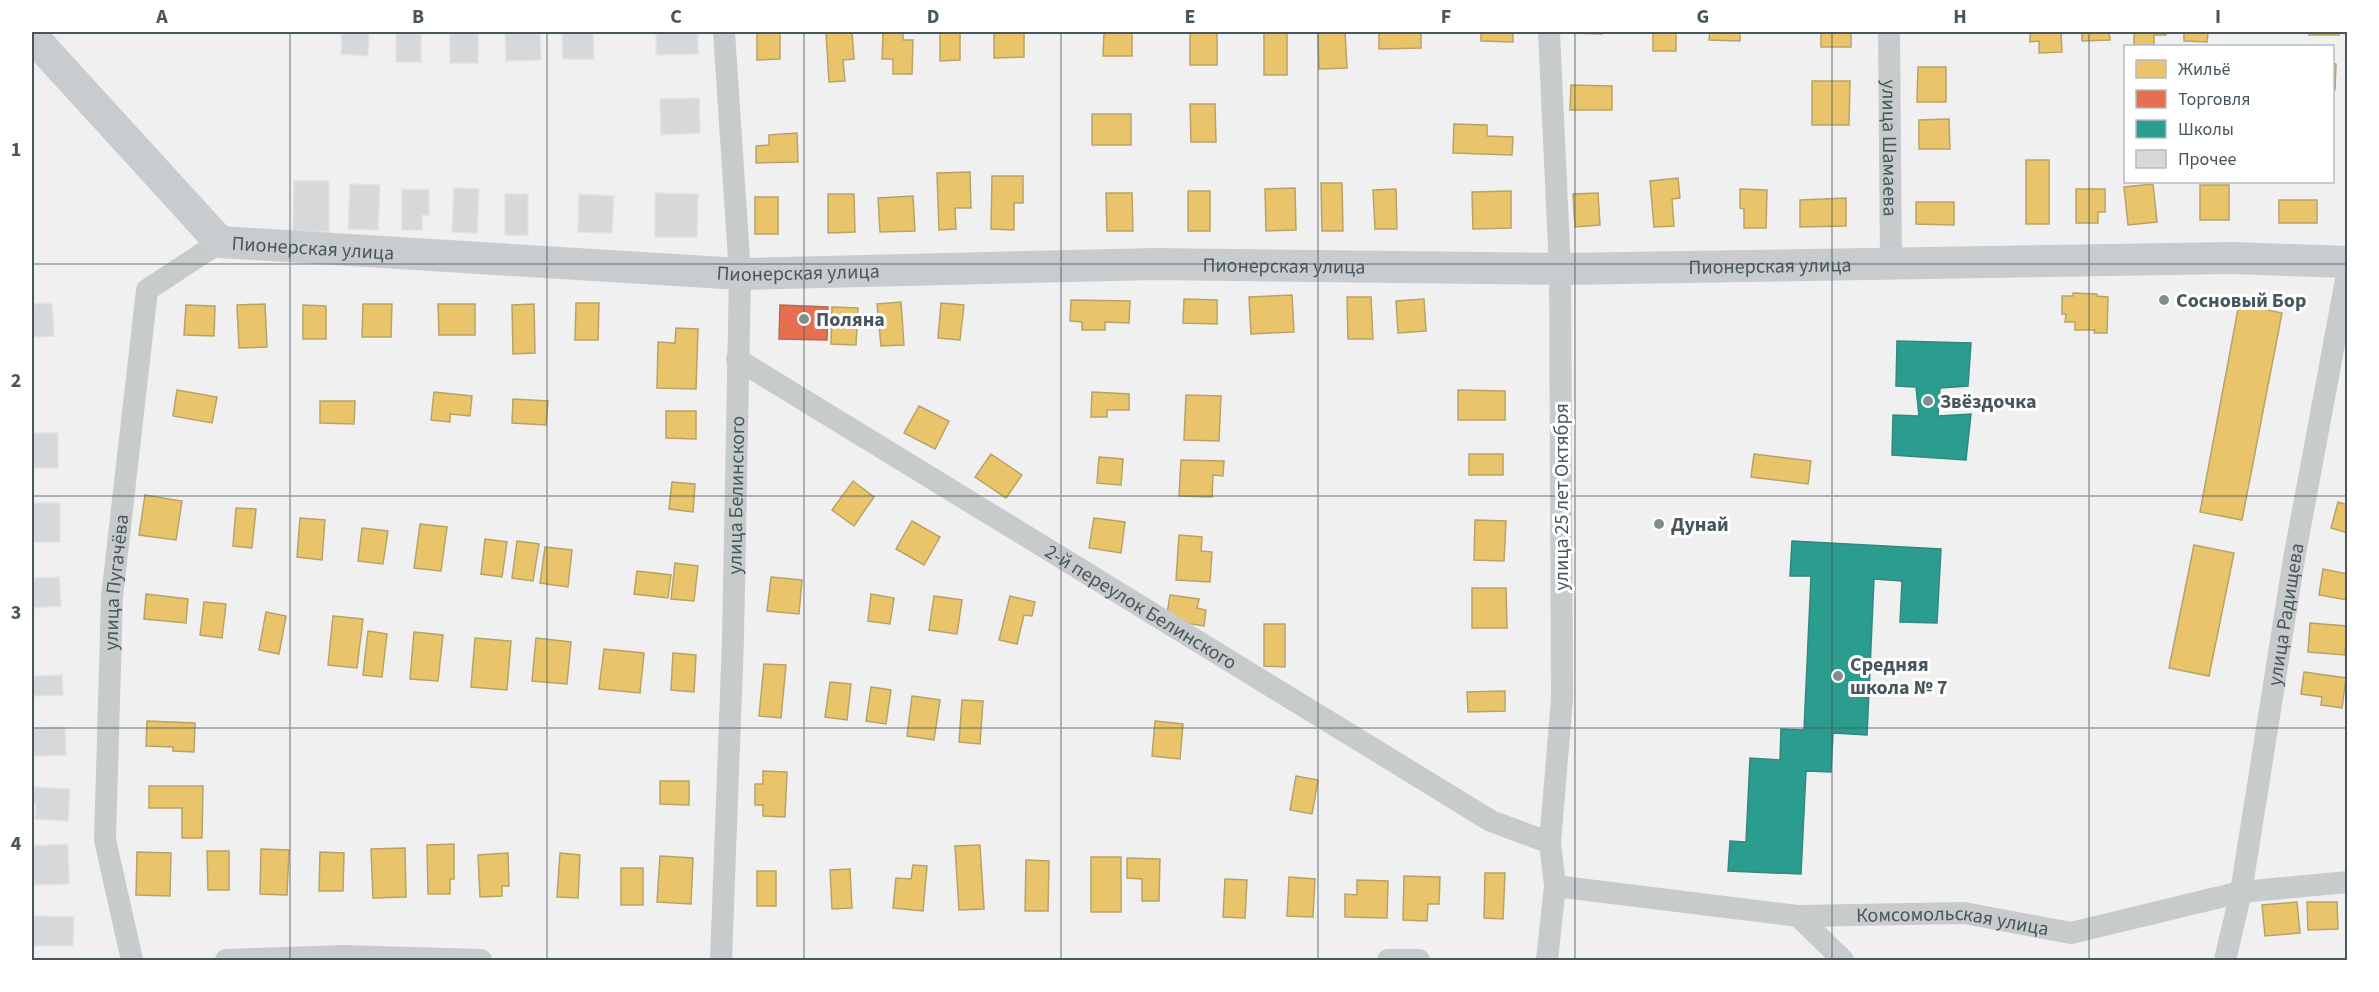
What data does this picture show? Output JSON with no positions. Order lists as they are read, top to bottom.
{
  "streets": {
    "street": [
      "улица Шамаева",
      "Пионерская улица",
      "улица Белинского",
      "улица 25 лет Октября",
      "улица Пугачёва",
      "2-й переулок Белинского",
      "улица Радищева",
      "Комсомольская улица"
    ]
  },
  "crossings": [
    ["улица Шамаева", "Пионерская улица"],
    ["Пионерская улица", "улица Белинского"],
    ["Пионерская улица", "улица 25 лет Октября"],
    ["Пионерская улица", "улица Пугачёва"],
    ["улица Белинского", "2-й переулок Белинского"],
    ["улица 25 лет Октября", "2-й переулок Белинского"],
    ["улица 25 лет Октября", "Комсомольская улица"],
    ["улица Радищева", "Комсомольская улица"]
  ],
  "places": [
    "Сосновый Бор",
    "Поляна",
    "Звёздочка",
    "Дунай",
    "Средняя школа № 7"
  ],
  "legend": [
    "Жильё",
    "Торговля",
    "Школы",
    "Прочее"
  ],
  "grid": {
    "columns": [
      "A",
      "B",
      "C",
      "D",
      "E",
      "F",
      "G",
      "H",
      "I"
    ],
    "rows": [
      "1",
      "2",
      "3",
      "4"
    ]
  }
}
